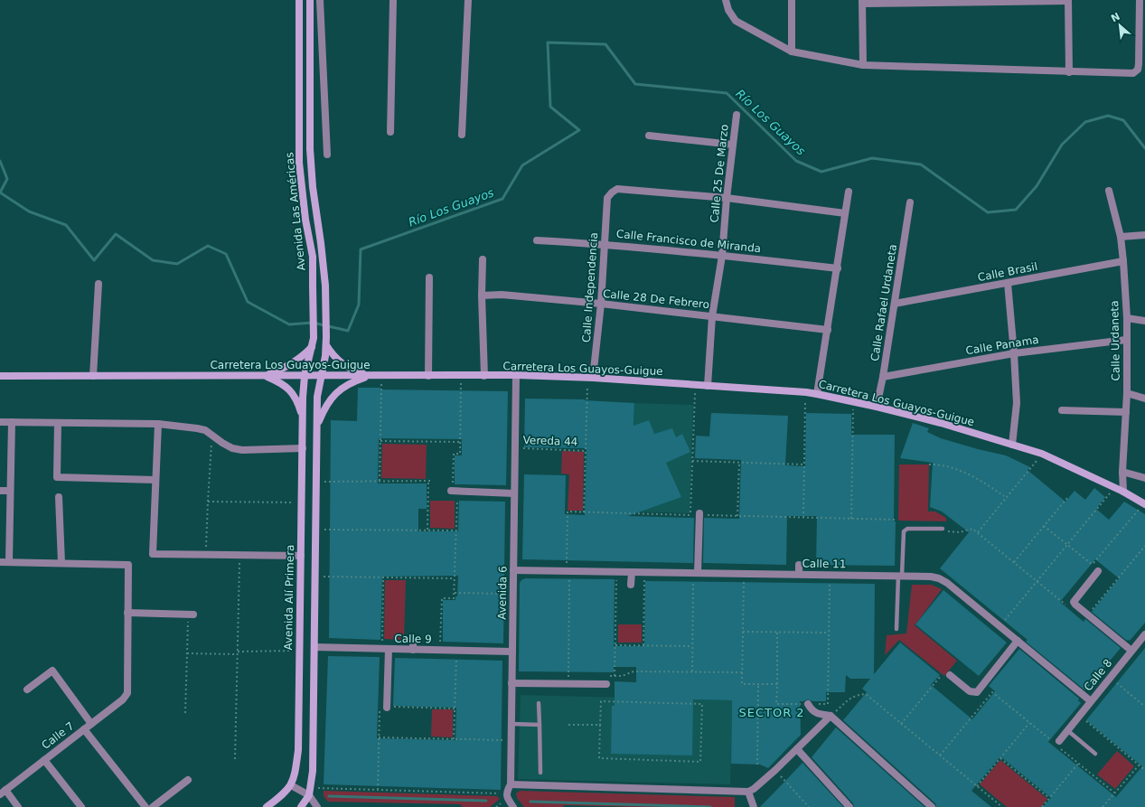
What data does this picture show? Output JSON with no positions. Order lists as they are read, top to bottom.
{
  "streets": {
    "main road": ["Avenida Las Américas", "Carretera Los Guayos-Guigue", "Avenida Alí Primera"],
    "street": [
      "Calle 25 De Marzo",
      "Calle Francisco de Miranda",
      "Calle Brasil",
      "Calle Independencia",
      "Calle 28 De Febrero",
      "Calle Rafael Urdaneta",
      "Calle Urdaneta",
      "Calle Panama",
      "Calle 11",
      "Avenida 6",
      "Calle 9",
      "Calle 8",
      "Calle 7"
    ],
    "path": ["Vereda 44"]
  },
  "crossings": [
    ["Calle 25 De Marzo", "Calle Francisco de Miranda"],
    ["Calle 25 De Marzo", "Calle Independencia"],
    ["Calle 25 De Marzo", "Calle 28 De Febrero"],
    ["Calle 25 De Marzo", "Carretera Los Guayos-Guigue"],
    ["Avenida Las Américas", "Carretera Los Guayos-Guigue"],
    ["Avenida Las Américas", "Avenida Alí Primera"],
    ["Calle Francisco de Miranda", "Calle Independencia"],
    ["Calle Brasil", "Calle Rafael Urdaneta"],
    ["Calle Brasil", "Calle Urdaneta"],
    ["Calle Independencia", "Calle 28 De Febrero"],
    ["Calle Independencia", "Carretera Los Guayos-Guigue"],
    ["Calle Rafael Urdaneta", "Calle Panama"],
    ["Calle Rafael Urdaneta", "Carretera Los Guayos-Guigue"],
    ["Calle Urdaneta", "Calle Panama"],
    ["Calle Urdaneta", "Carretera Los Guayos-Guigue"],
    ["Carretera Los Guayos-Guigue", "Avenida 6"],
    ["Carretera Los Guayos-Guigue", "Avenida Alí Primera"],
    ["Vereda 44", "Avenida 6"],
    ["Calle 11", "Avenida 6"],
    ["Calle 11", "Calle 8"],
    ["Avenida 6", "Calle 9"]
  ],
  "districts": ["SECTOR 2"],
  "water": ["Río Los Guayos"],
  "north": "top left"
}
